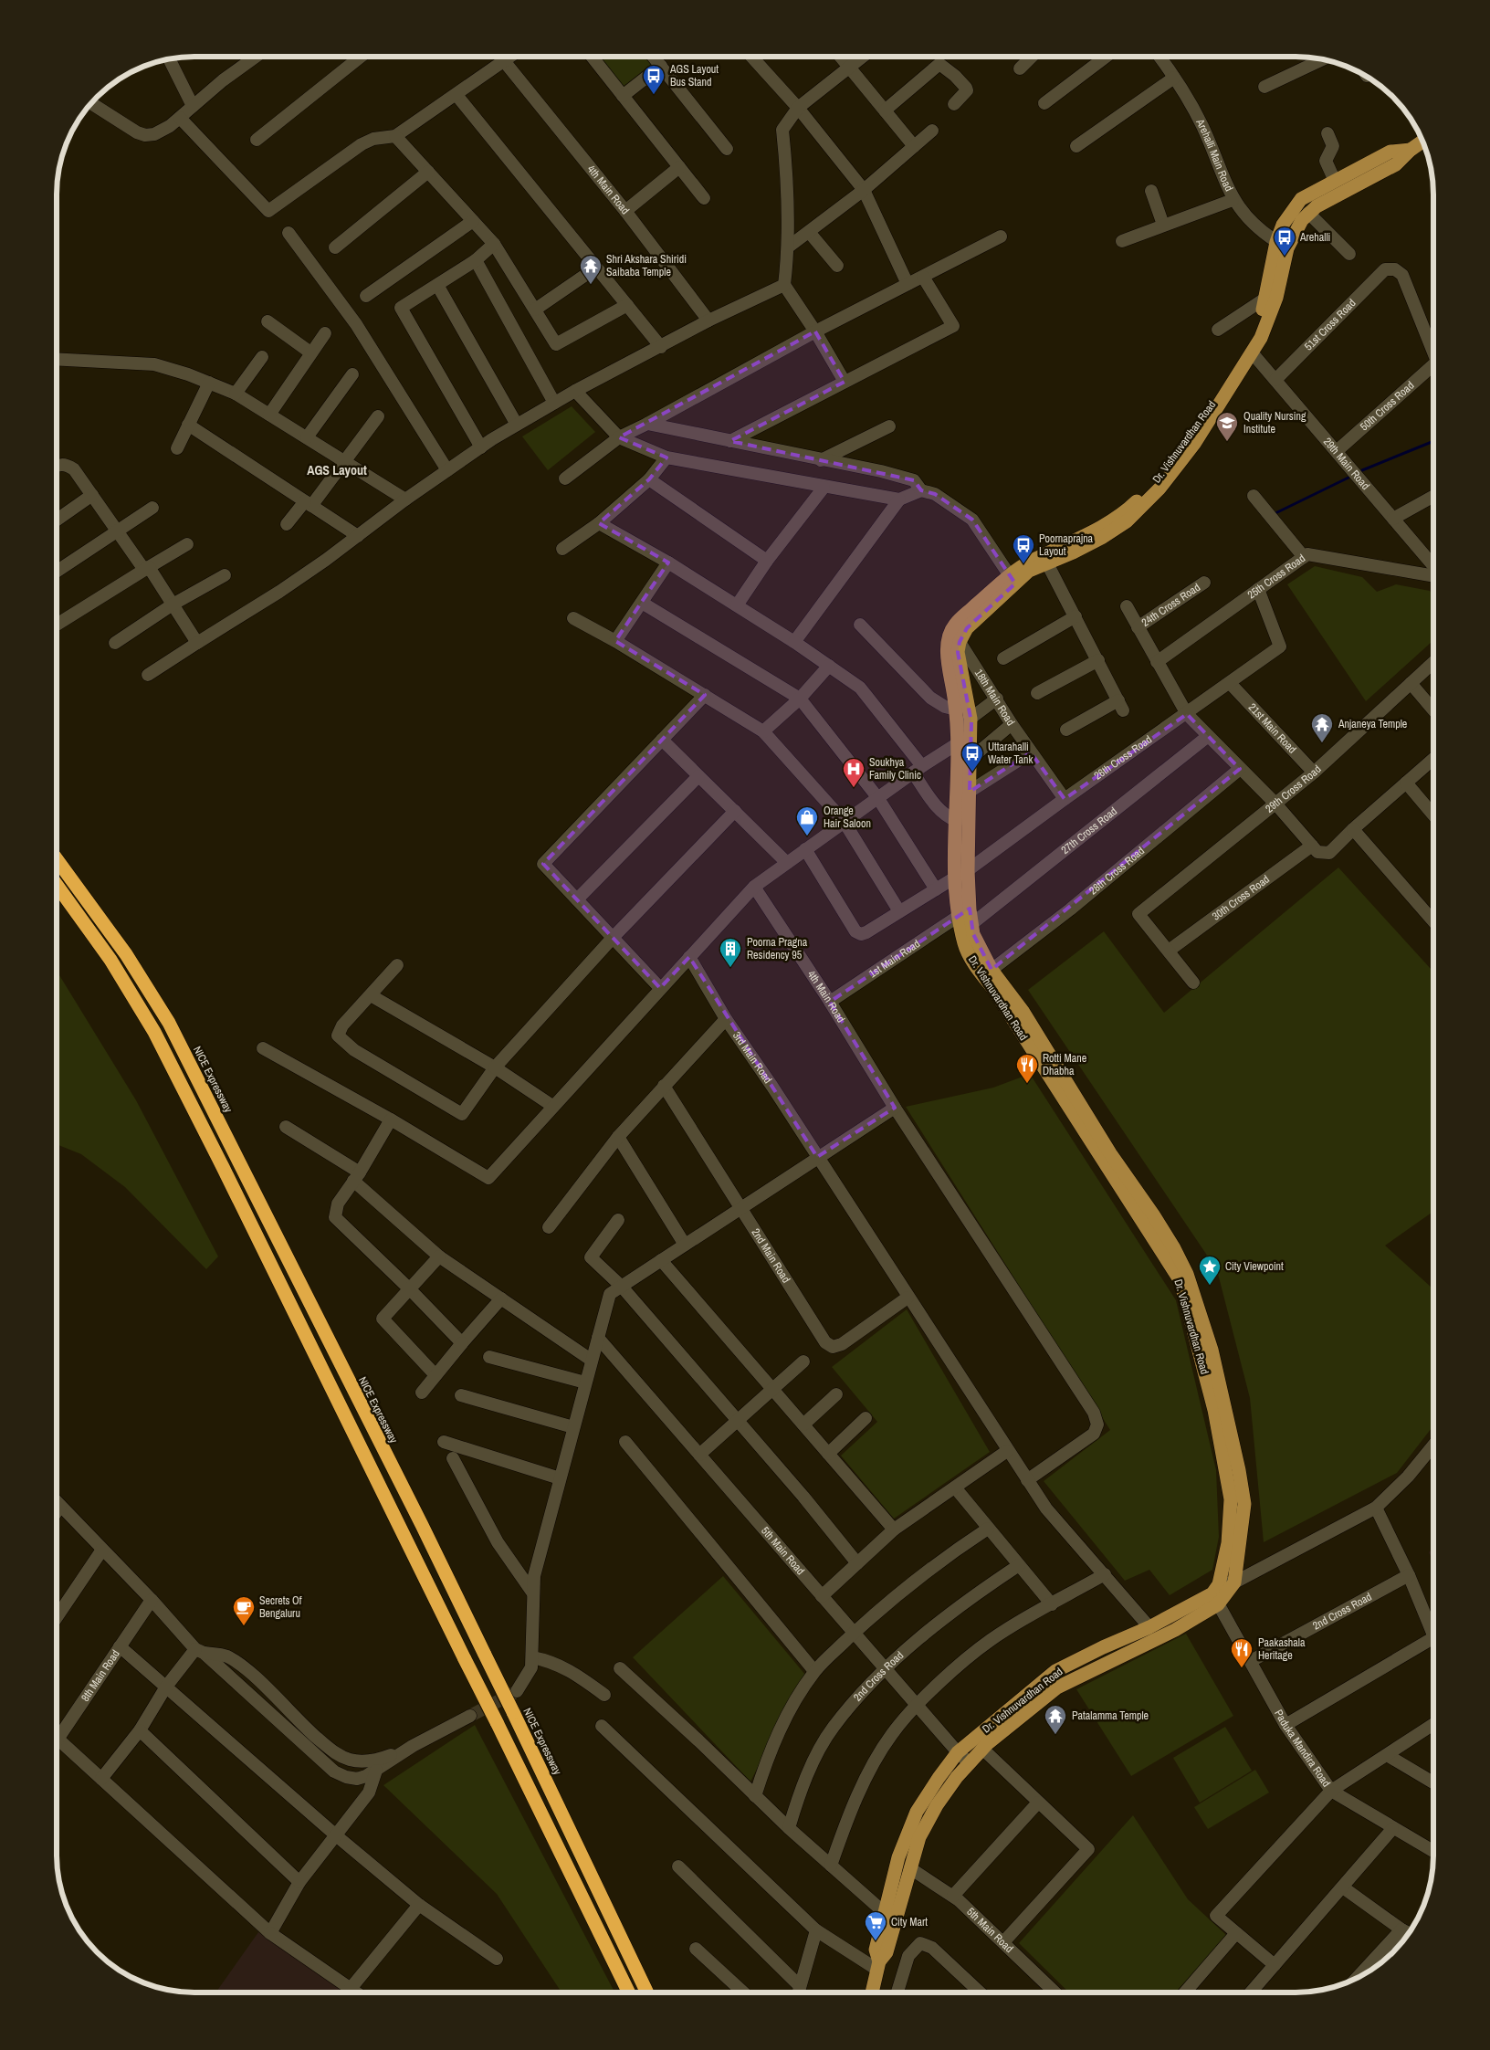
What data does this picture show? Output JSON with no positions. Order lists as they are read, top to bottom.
{
  "streets": {
    "highway": ["NICE Expressway"],
    "main road": ["Dr. Vishnuvardhan Road"],
    "street": [
      "Arehalli Main Road",
      "4th Main Road",
      "51st Cross Road",
      "50th Cross Road",
      "29th Main Road",
      "25th Cross Road",
      "24th Cross Road",
      "18th Main Road",
      "21st Main Road",
      "26th Cross Road",
      "29th Cross Road",
      "27th Cross Road",
      "28th Cross Road",
      "30th Cross Road",
      "1st Main Road",
      "3rd Main Road",
      "2nd Main Road",
      "5th Main Road",
      "2nd Cross Road",
      "8th Main Road",
      "Paduka Mandira Road"
    ]
  },
  "crossings": [
    ["Arehalli Main Road", "Dr. Vishnuvardhan Road"],
    ["4th Main Road", "1st Main Road"],
    ["4th Main Road", "3rd Main Road"],
    ["51st Cross Road", "29th Main Road"],
    ["50th Cross Road", "29th Main Road"],
    ["Dr. Vishnuvardhan Road", "29th Main Road"],
    ["Dr. Vishnuvardhan Road", "18th Main Road"],
    ["Dr. Vishnuvardhan Road", "26th Cross Road"],
    ["Dr. Vishnuvardhan Road", "27th Cross Road"],
    ["Dr. Vishnuvardhan Road", "28th Cross Road"],
    ["Dr. Vishnuvardhan Road", "1st Main Road"],
    ["Dr. Vishnuvardhan Road", "3rd Main Road"],
    ["Dr. Vishnuvardhan Road", "5th Main Road"],
    ["Dr. Vishnuvardhan Road", "Paduka Mandira Road"],
    ["25th Cross Road", "26th Cross Road"],
    ["18th Main Road", "26th Cross Road"],
    ["21st Main Road", "26th Cross Road"],
    ["21st Main Road", "29th Cross Road"],
    ["29th Cross Road", "30th Cross Road"],
    ["3rd Main Road", "2nd Main Road"],
    ["5th Main Road", "2nd Cross Road"],
    ["2nd Cross Road", "Paduka Mandira Road"]
  ],
  "districts": ["AGS Layout"],
  "places": {
    "bus stop": [
      "AGS Layout Bus Stand",
      "Arehalli",
      "Poornaprajna Layout",
      "Uttarahalli Water Tank"
    ],
    "temple": ["Shri Akshara Shiridi Saibaba Temple", "Anjaneya Temple", "Patalamma Temple"],
    "school or university": ["Quality Nursing Institute"],
    "hospital": ["Soukhya Family Clinic"],
    "shop": ["Orange Hair Saloon"],
    "building": ["Poorna Pragna Residency 95"],
    "restaurant": ["Rotti Mane Dhabha", "Paakashala Heritage"],
    "place": ["City Viewpoint"],
    "cafe": ["Secrets Of Bengaluru"],
    "supermarket": ["City Mart"]
  }
}
